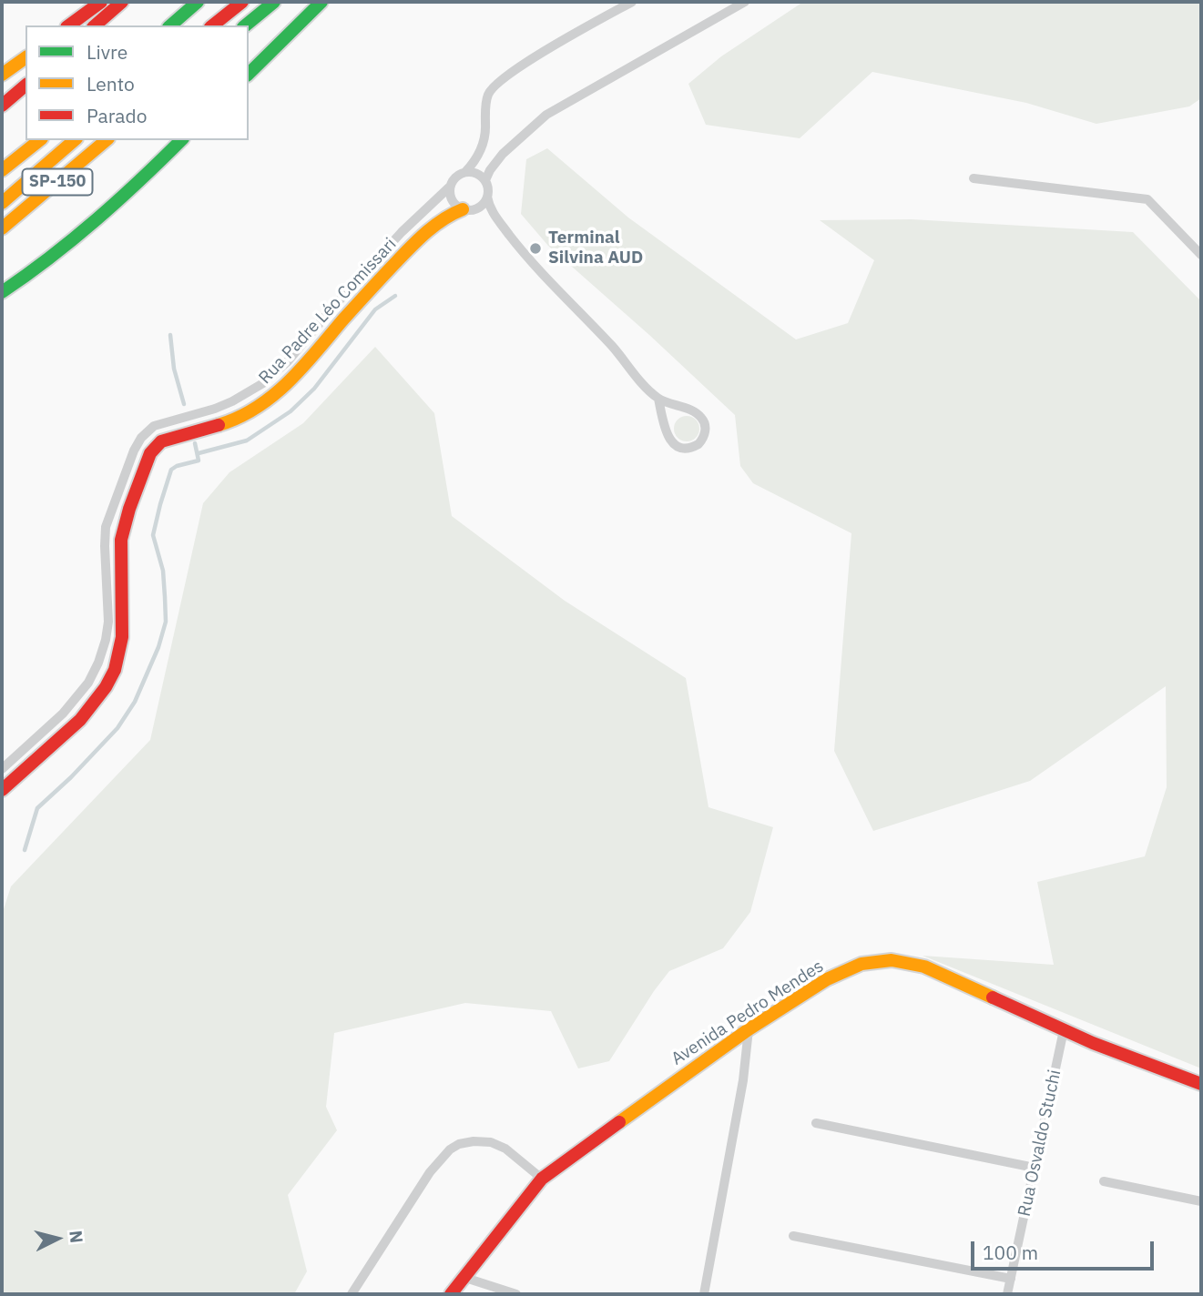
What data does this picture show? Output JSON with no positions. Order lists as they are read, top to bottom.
{
  "streets": {
    "main road": ["SP-150", "Rua Padre Léo Comissari", "Avenida Pedro Mendes"],
    "street": ["Rua Osvaldo Stuchi"]
  },
  "crossings": [
    ["Avenida Pedro Mendes", "Rua Osvaldo Stuchi"]
  ],
  "places": ["Terminal Silvina AUD"],
  "legend": ["Livre", "Lento", "Parado"],
  "scale_bar": "100 m",
  "north": "right"
}
